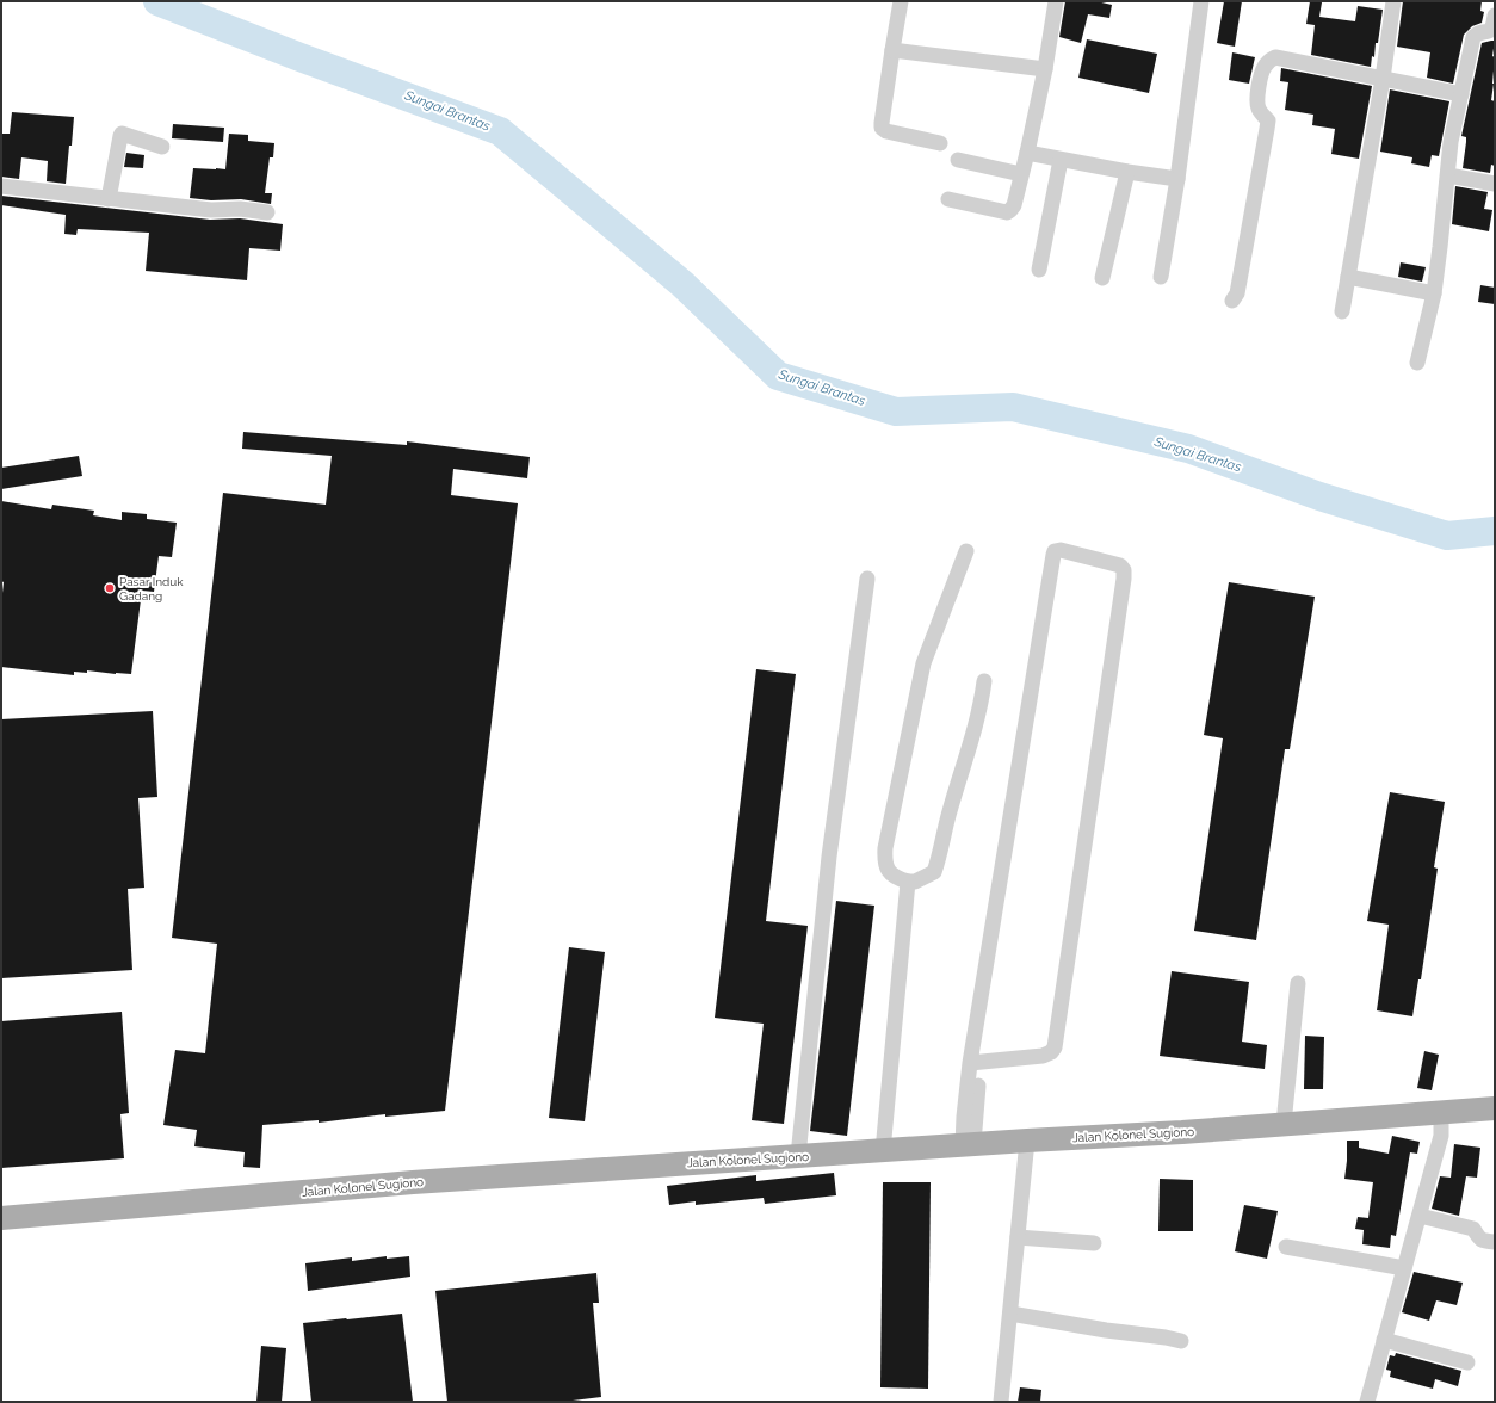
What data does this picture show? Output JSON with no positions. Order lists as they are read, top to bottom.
{
  "streets": {
    "main road": ["Jalan Kolonel Sugiono"]
  },
  "water": ["Sungai Brantas"],
  "places": ["Pasar Induk Gadang"]
}
